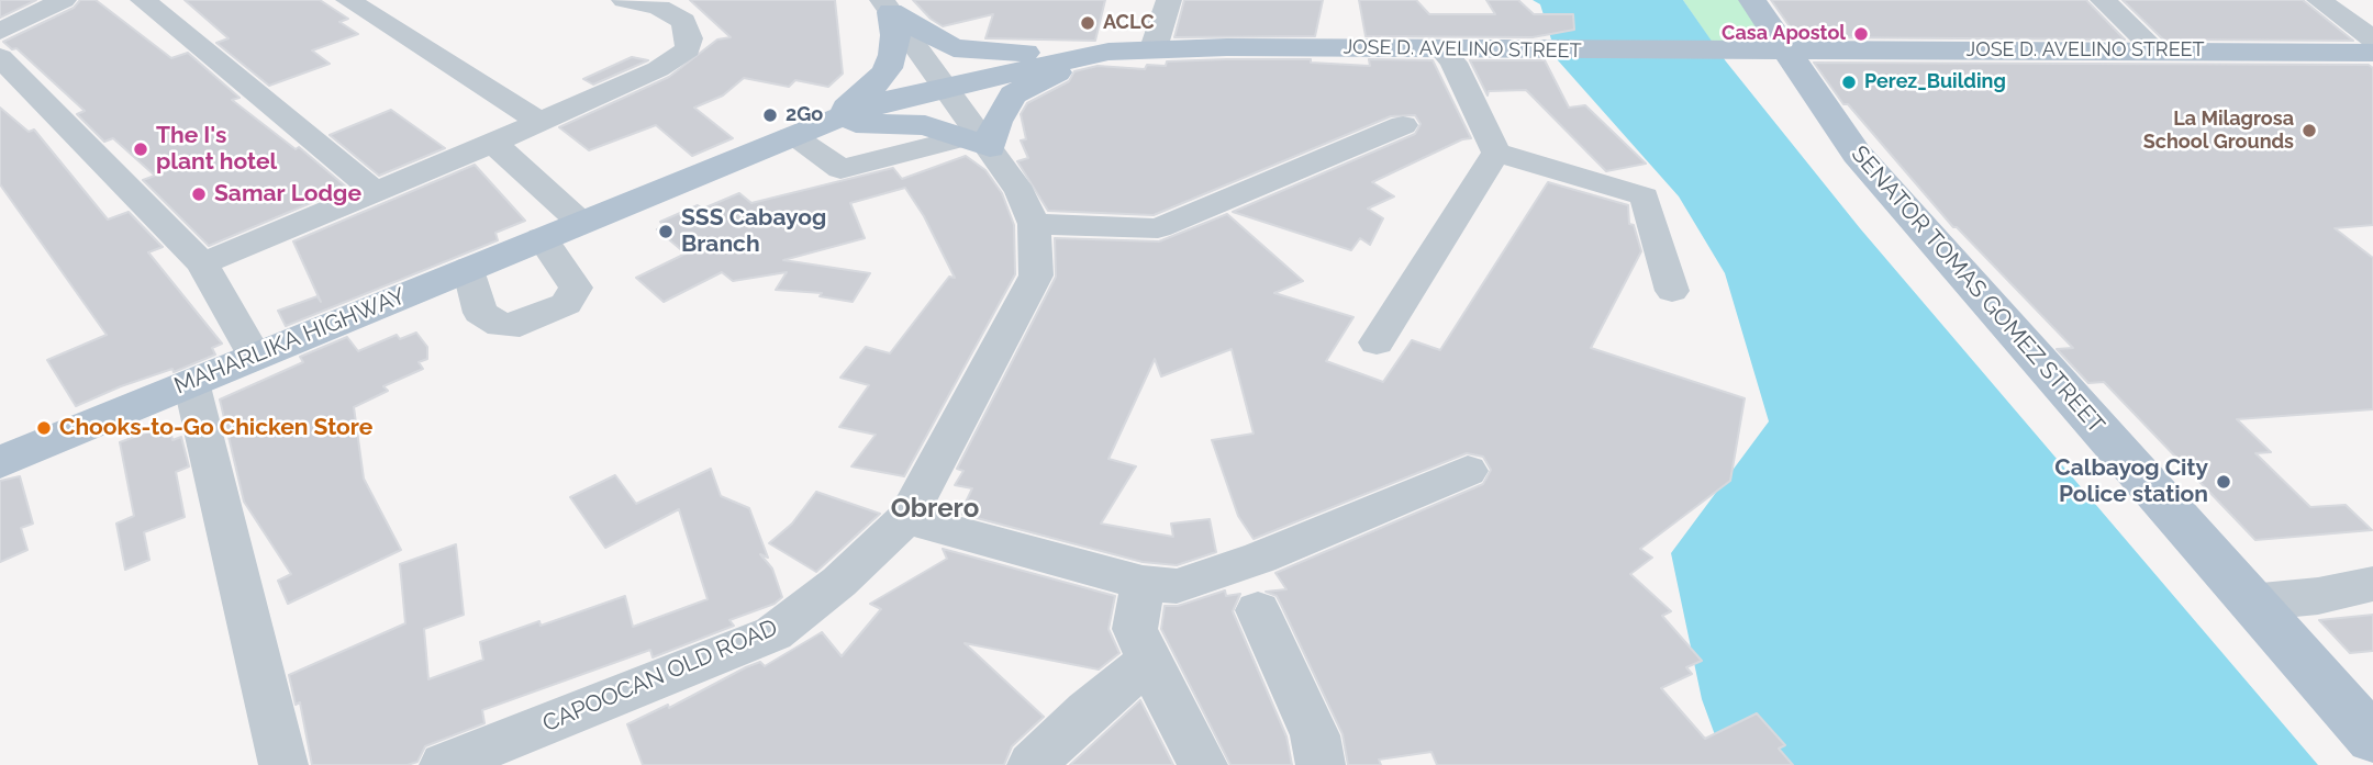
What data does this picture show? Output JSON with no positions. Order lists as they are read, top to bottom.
{
  "streets": {
    "main road": ["JOSE D. AVELINO STREET", "SENATOR TOMAS GOMEZ STREET", "MAHARLIKA HIGHWAY"],
    "street": ["CAPOOCAN OLD ROAD"]
  },
  "crossings": [
    ["JOSE D. AVELINO STREET", "SENATOR TOMAS GOMEZ STREET"],
    ["JOSE D. AVELINO STREET", "MAHARLIKA HIGHWAY"],
    ["JOSE D. AVELINO STREET", "CAPOOCAN OLD ROAD"]
  ],
  "districts": ["Obrero"],
  "places": [
    "ACLC",
    "Casa Apostol",
    "Perez_Building",
    "2Go",
    "La Milagrosa School Grounds",
    "The I's plant hotel",
    "Samar Lodge",
    "SSS Cabayog Branch",
    "Chooks-to-Go Chicken Store",
    "Calbayog City Police station"
  ]
}
